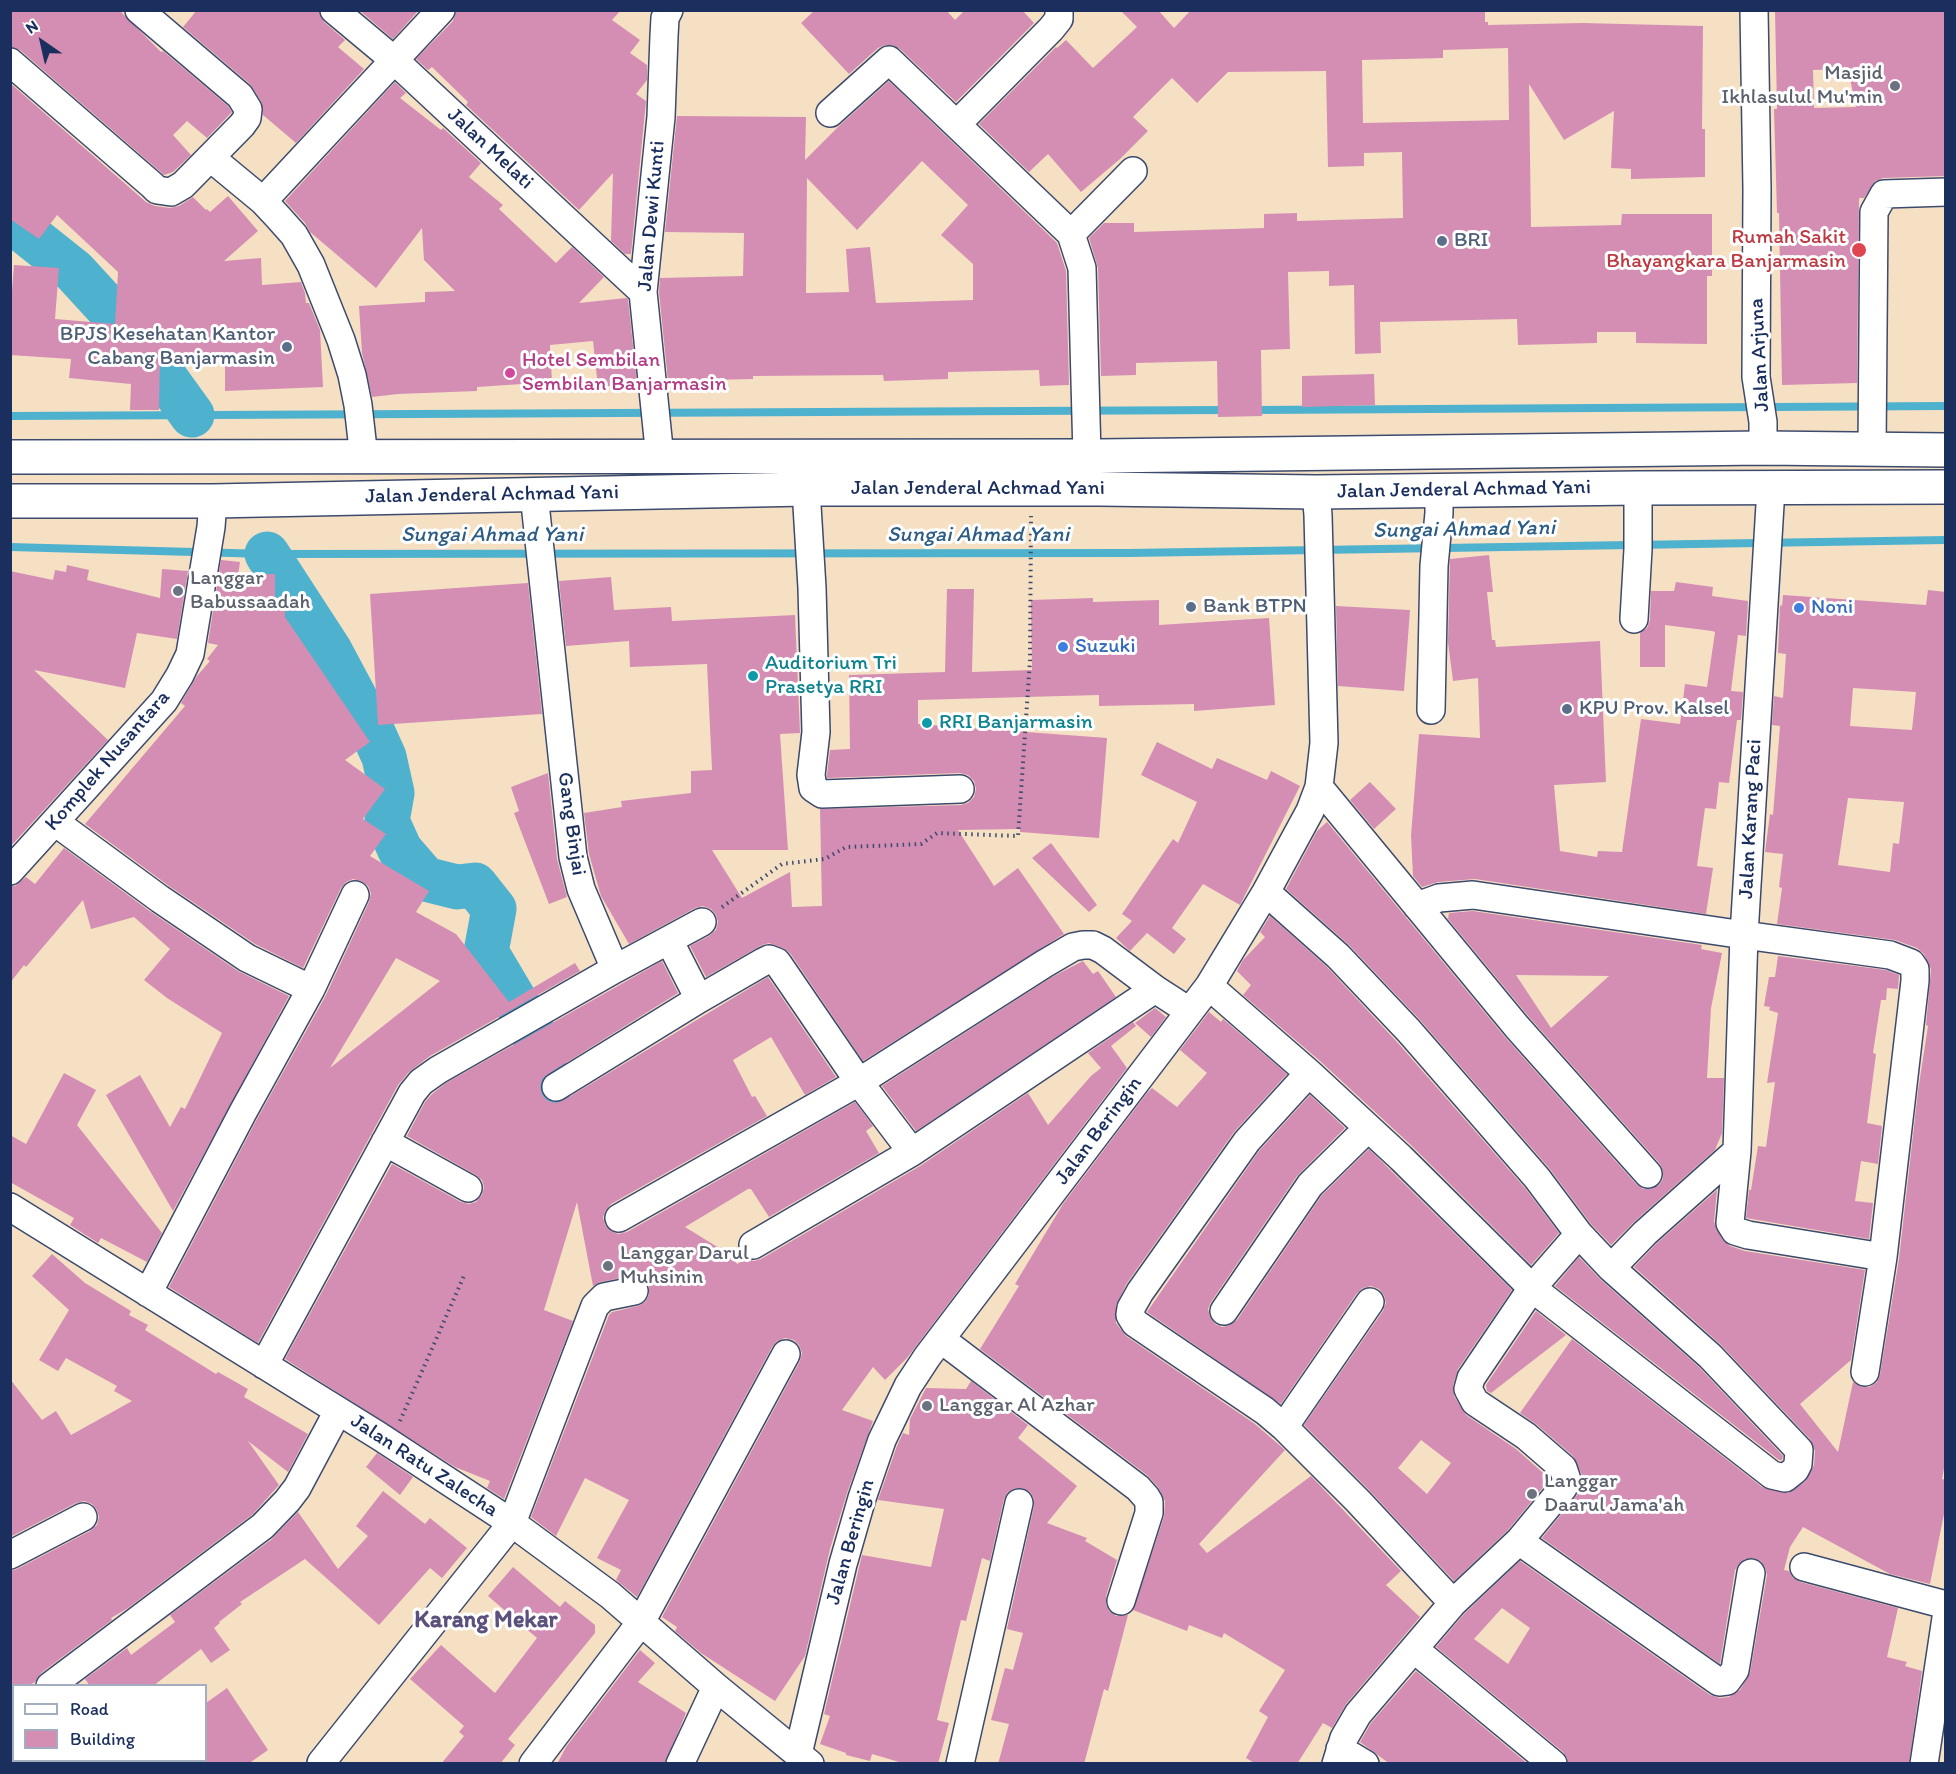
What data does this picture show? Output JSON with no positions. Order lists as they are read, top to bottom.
{
  "streets": {
    "highway": ["Jalan Jenderal Achmad Yani"],
    "street": [
      "Jalan Melati",
      "Jalan Dewi Kunti",
      "Jalan Arjuna",
      "Komplek Nusantara",
      "Jalan Karang Paci",
      "Gang Binjai",
      "Jalan Beringin",
      "Jalan Ratu Zalecha"
    ]
  },
  "crossings": [
    ["Jalan Melati", "Jalan Dewi Kunti"],
    ["Jalan Dewi Kunti", "Jalan Jenderal Achmad Yani"],
    ["Jalan Arjuna", "Jalan Jenderal Achmad Yani"],
    ["Jalan Jenderal Achmad Yani", "Komplek Nusantara"],
    ["Jalan Jenderal Achmad Yani", "Jalan Karang Paci"],
    ["Jalan Jenderal Achmad Yani", "Gang Binjai"],
    ["Jalan Jenderal Achmad Yani", "Jalan Beringin"],
    ["Jalan Beringin", "Jalan Ratu Zalecha"]
  ],
  "districts": ["Karang Mekar"],
  "water": ["Sungai Ahmad Yani"],
  "places": [
    "Masjid Ikhlasulul Mu'min",
    "BRI",
    "Rumah Sakit Bhayangkara Banjarmasin",
    "BPJS Kesehatan Kantor Cabang Banjarmasin",
    "Hotel Sembilan Sembilan Banjarmasin",
    "Langgar Babussaadah",
    "Bank BTPN",
    "Noni",
    "Suzuki",
    "Auditorium Tri Prasetya RRI",
    "KPU Prov. Kalsel",
    "RRI Banjarmasin",
    "Langgar Darul Muhsinin",
    "Langgar Al Azhar",
    "Langgar Daarul Jama'ah"
  ],
  "legend": ["Road", "Building"],
  "north": "top left"
}
